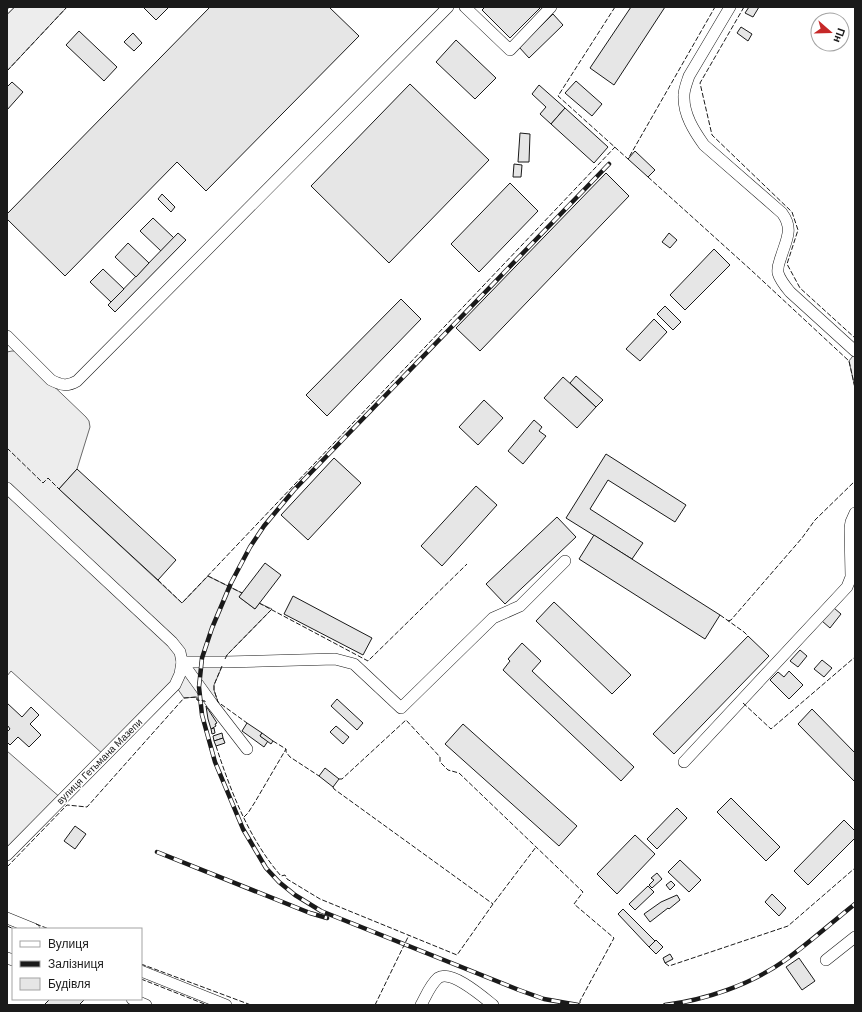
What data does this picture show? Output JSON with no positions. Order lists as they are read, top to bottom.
{
  "streets": {
    "street": ["вулиця Гетьмана Мазепи"]
  },
  "legend": ["Вулиця", "Залізниця", "Будівля"],
  "north": "right"
}
